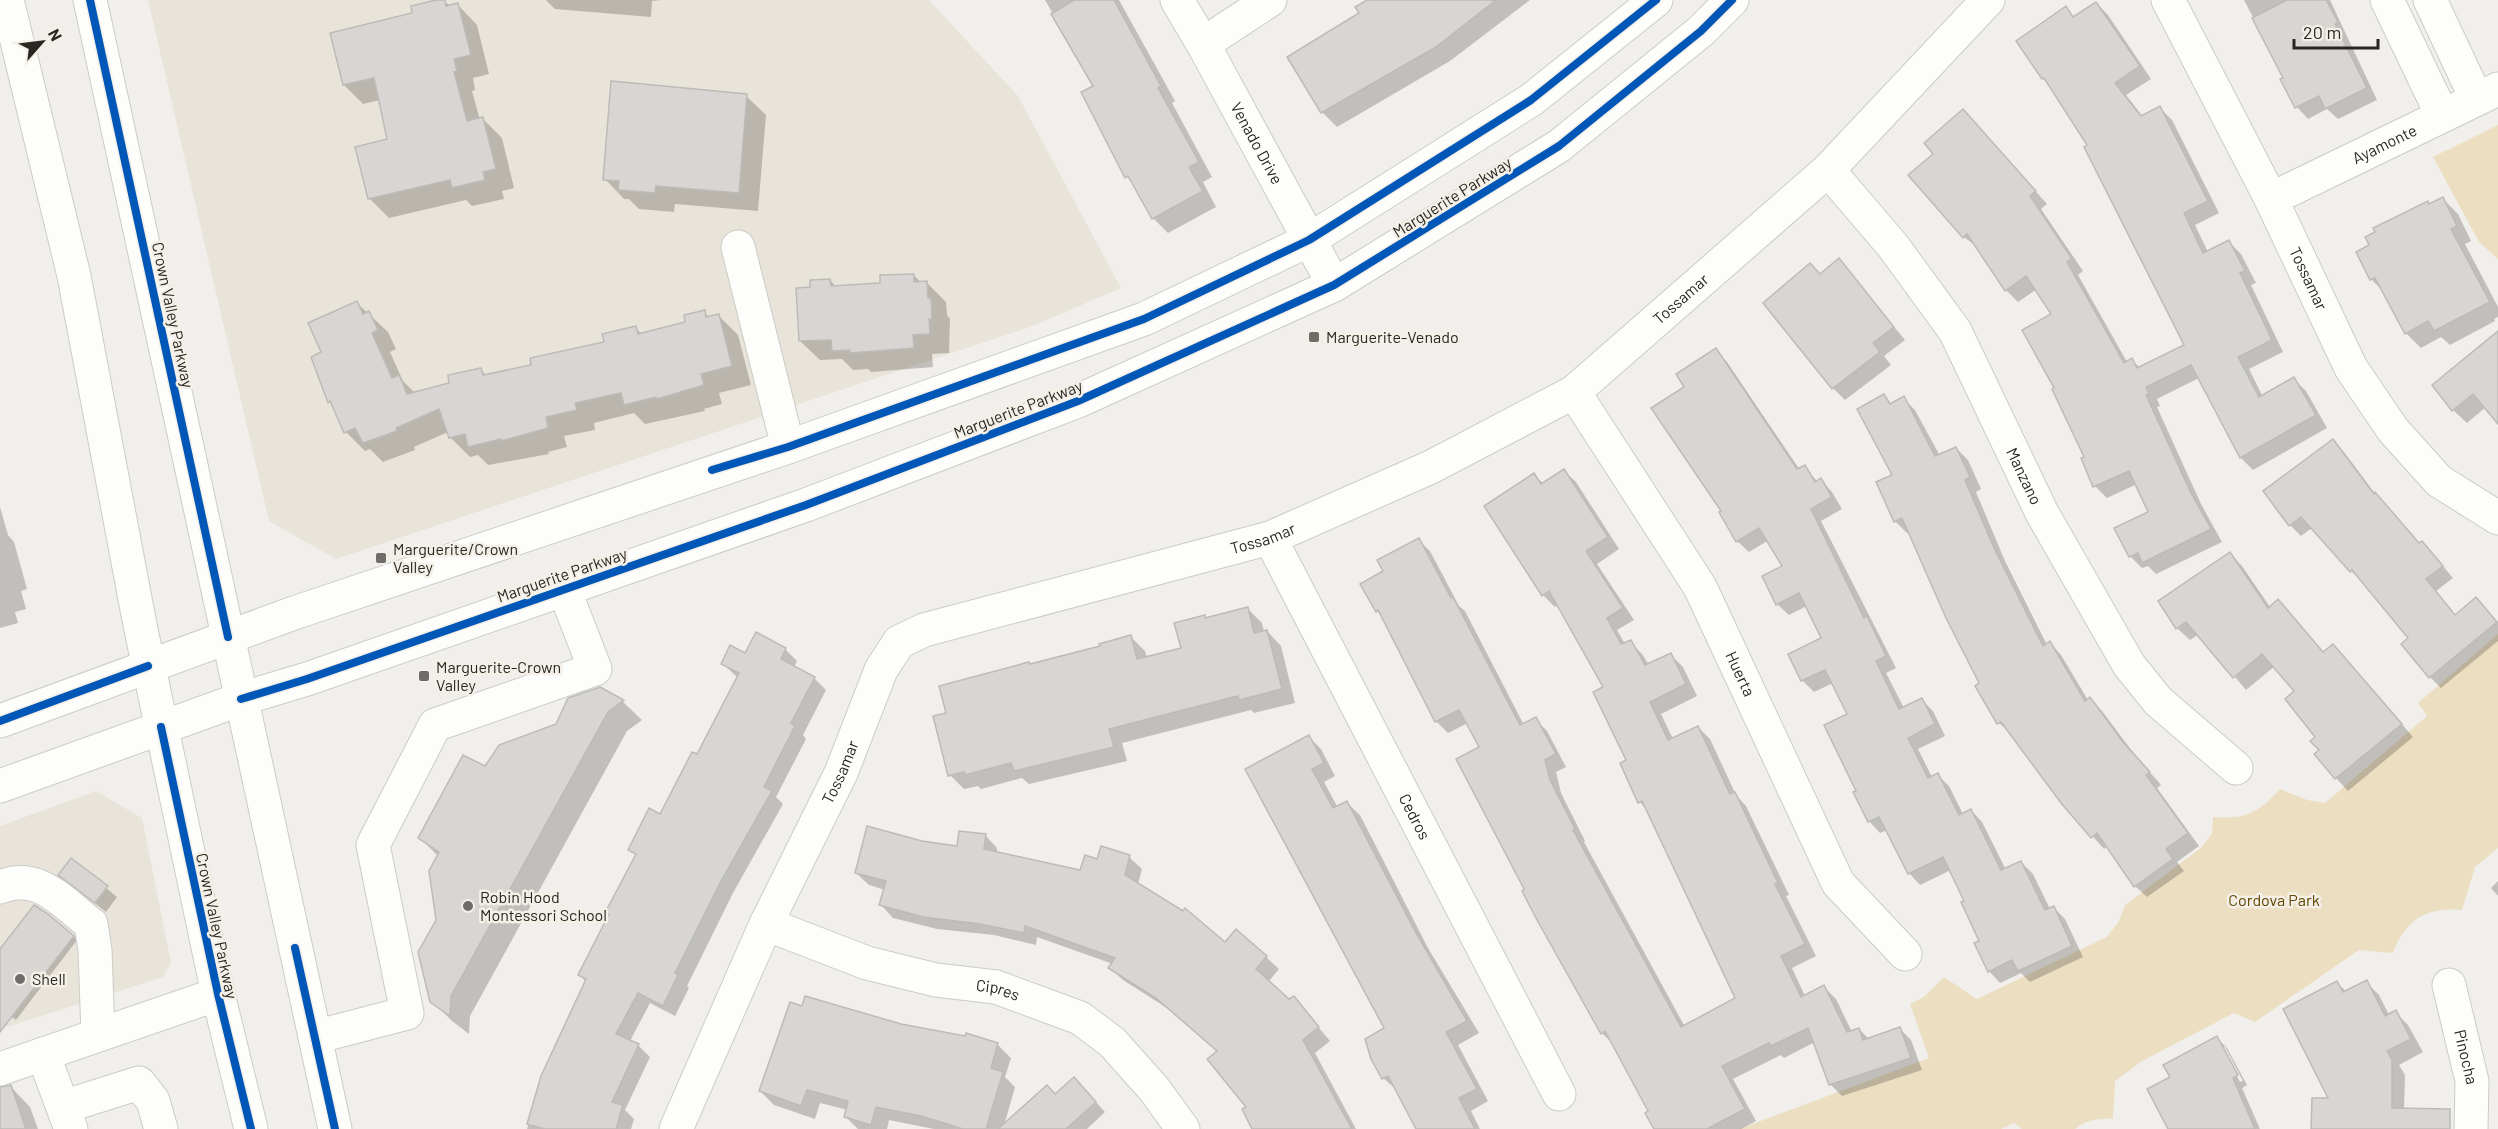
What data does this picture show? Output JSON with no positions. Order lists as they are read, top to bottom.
{
  "streets": {
    "main road": [
      "Venado Drive",
      "Ayamonte",
      "Marguerite Parkway",
      "Tossamar",
      "Crown Valley Parkway",
      "Manzano",
      "Huerta",
      "Cedros",
      "Cipres",
      "Pinocha"
    ]
  },
  "crossings": [
    ["Venado Drive", "Marguerite Parkway"],
    ["Ayamonte", "Tossamar"],
    ["Marguerite Parkway", "Crown Valley Parkway"],
    ["Tossamar", "Manzano"],
    ["Tossamar", "Huerta"],
    ["Tossamar", "Cedros"],
    ["Tossamar", "Cipres"]
  ],
  "parks": ["Cordova Park"],
  "places": {
    "transit": ["Marguerite-Venado", "Marguerite/Crown Valley", "Marguerite-Crown Valley"],
    "other": ["Robin Hood Montessori School", "Shell"]
  },
  "scale_bar": "20 m",
  "north": "top right"
}
